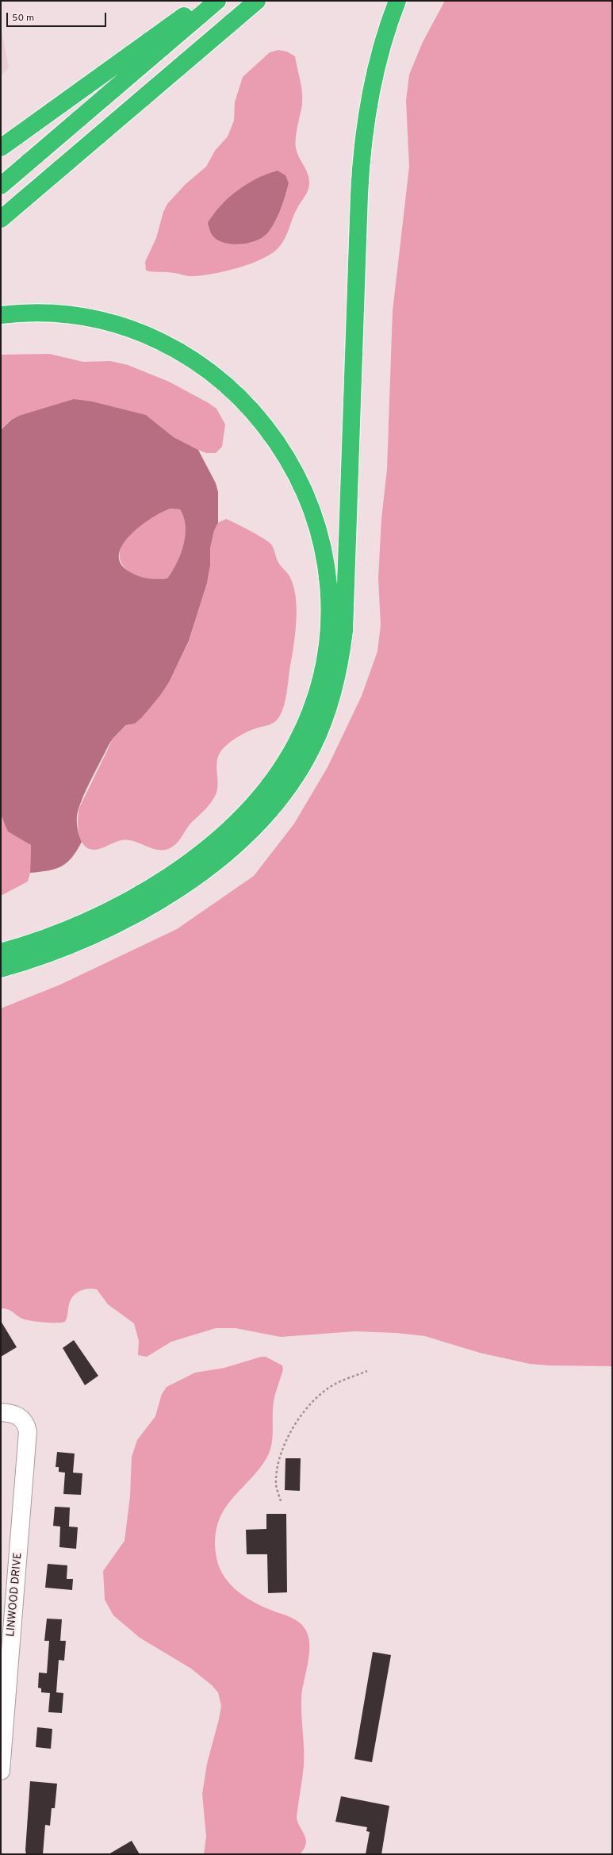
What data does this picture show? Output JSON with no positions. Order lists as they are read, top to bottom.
{
  "streets": {
    "street": ["LINWOOD DRIVE"]
  },
  "scale_bar": "50 m"
}
